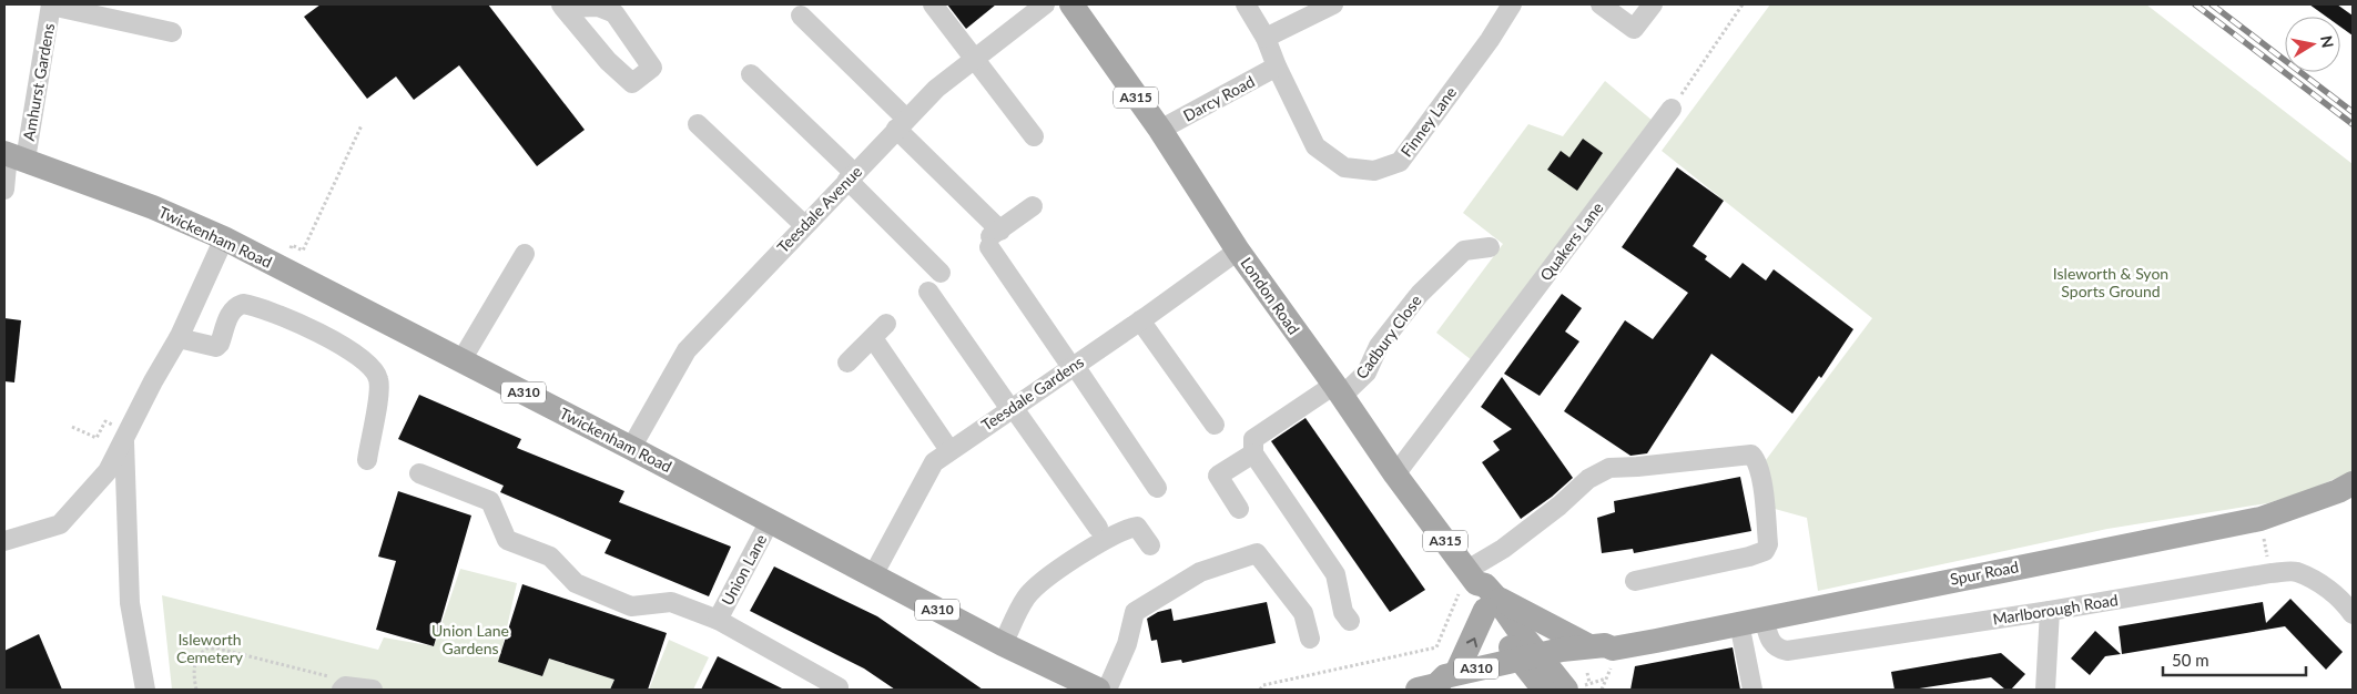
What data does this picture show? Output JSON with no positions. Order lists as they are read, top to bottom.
{
  "streets": {
    "main road": [
      "A315",
      "Twickenham Road",
      "London Road",
      "A310",
      "Spur Road"
    ],
    "street": [
      "Amhurst Gardens",
      "Darcy Road",
      "Finney Lane",
      "Teesdale Avenue",
      "Quakers Lane",
      "Cadbury Close",
      "Teesdale Gardens",
      "Union Lane",
      "Marlborough Road"
    ]
  },
  "crossings": [
    ["Amhurst Gardens", "Twickenham Road"],
    ["Darcy Road", "Finney Lane"],
    ["Darcy Road", "London Road"],
    ["Teesdale Avenue", "Twickenham Road"],
    ["Twickenham Road", "Teesdale Gardens"],
    ["Twickenham Road", "Union Lane"],
    ["Quakers Lane", "London Road"],
    ["London Road", "Cadbury Close"],
    ["London Road", "A310"],
    ["London Road", "Teesdale Gardens"],
    ["London Road", "Spur Road"],
    ["A310", "Spur Road"],
    ["Spur Road", "Marlborough Road"]
  ],
  "parks": ["Isleworth & Syon Sports Ground", "Union Lane Gardens", "Isleworth Cemetery"],
  "scale_bar": "50 m",
  "north": "right"
}
